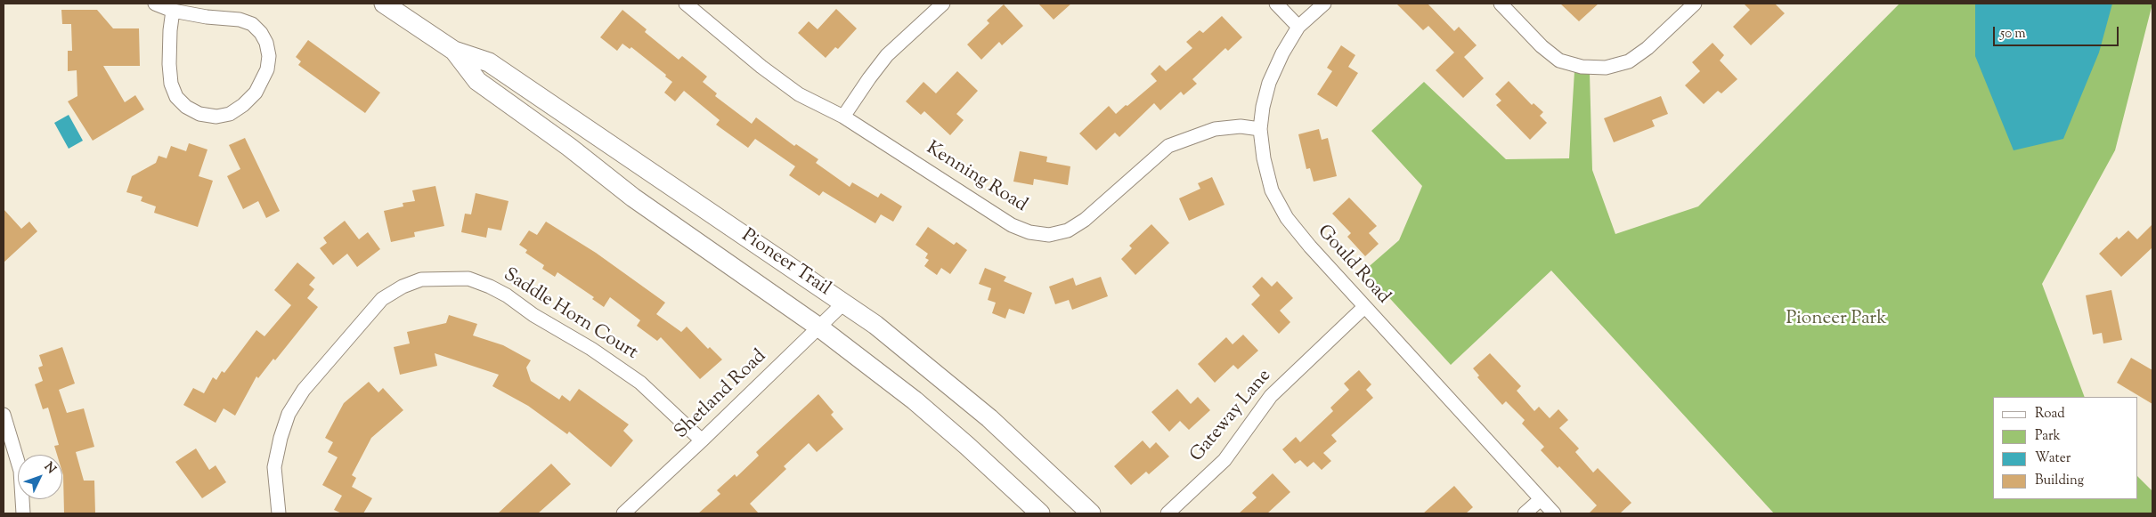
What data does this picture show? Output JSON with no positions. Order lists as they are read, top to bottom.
{
  "streets": {
    "main road": ["Pioneer Trail"],
    "street": [
      "Kenning Road",
      "Gould Road",
      "Saddle Horn Court",
      "Shetland Road",
      "Gateway Lane"
    ]
  },
  "crossings": [
    ["Kenning Road", "Gould Road"],
    ["Pioneer Trail", "Shetland Road"],
    ["Gould Road", "Gateway Lane"],
    ["Saddle Horn Court", "Shetland Road"]
  ],
  "parks": ["Pioneer Park"],
  "legend": [
    "Road",
    "Park",
    "Water",
    "Building"
  ],
  "scale_bar": "50 m",
  "north": "top right"
}
